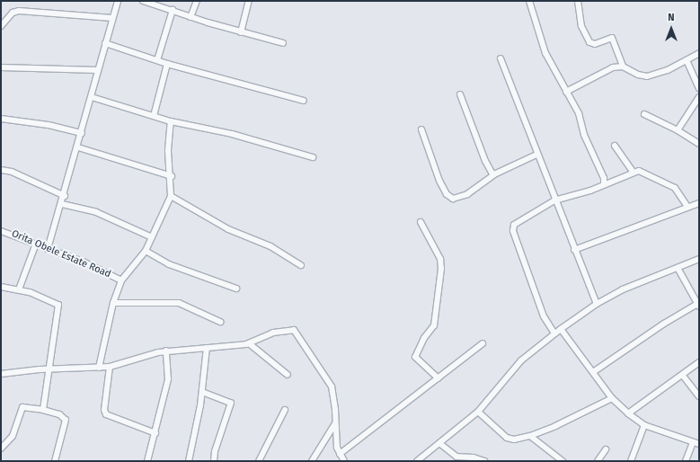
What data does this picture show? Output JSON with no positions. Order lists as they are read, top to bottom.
{
  "streets": {
    "street": ["Orita Obele Estate Road"]
  },
  "north": "top"
}
